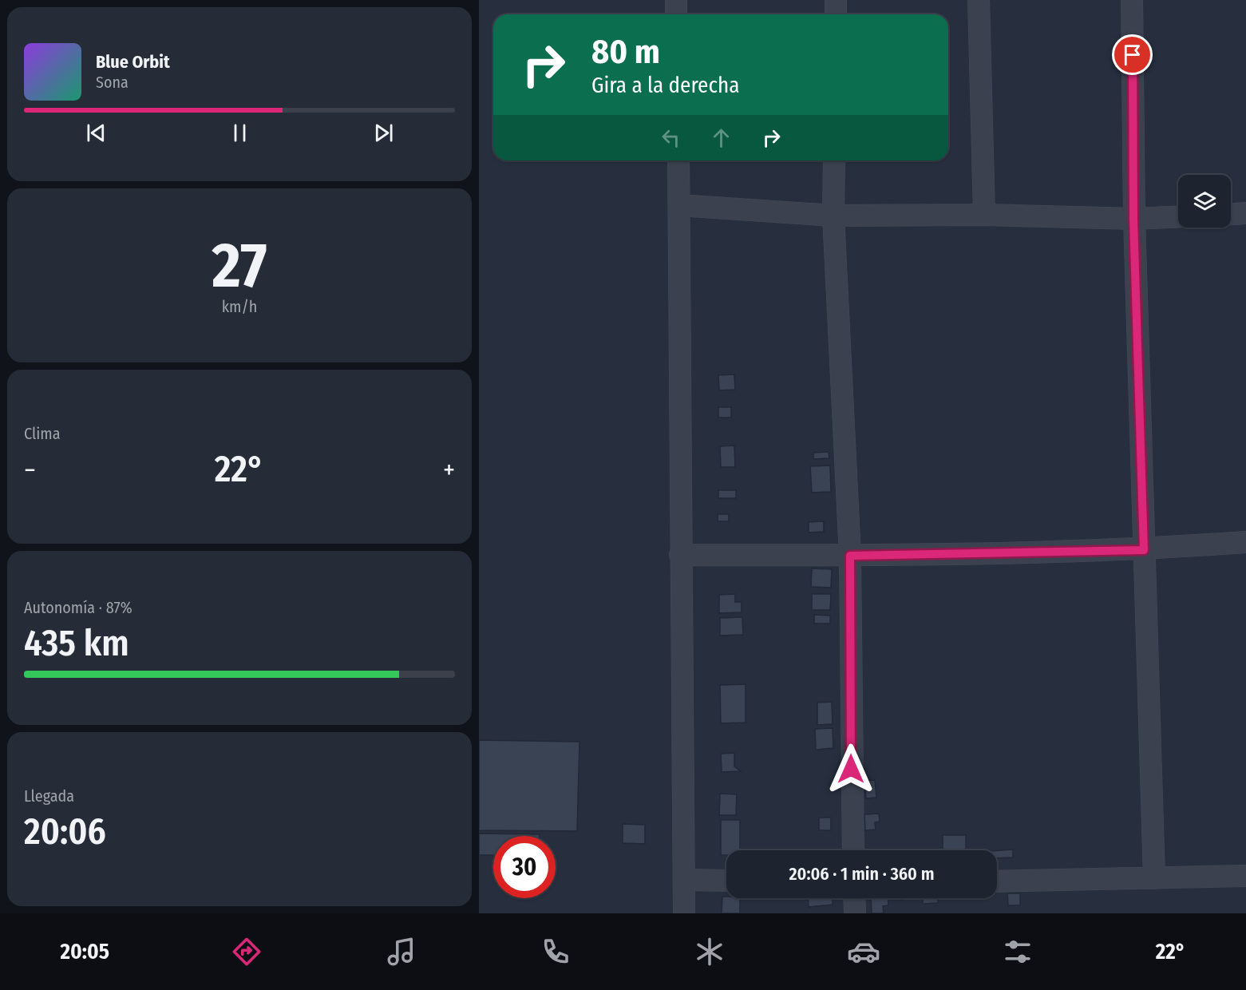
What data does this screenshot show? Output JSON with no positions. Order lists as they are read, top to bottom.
{
  "page": {
    "turn": ["80 m", "Gira a la derecha"],
    "song": ["Blue Orbit", "Sona"],
    "tile": [
      ["27", "km/h"],
      "Clima",
      ["Autonomía · 87%", "435 km"],
      ["Llegada", "20:06"]
    ],
    "heat": ["−", "22°", "+"],
    "limit": "30",
    "trip": "20:06 · 1 min · 360 m",
    "tabs": ["20:05", "22°"]
  }
}
